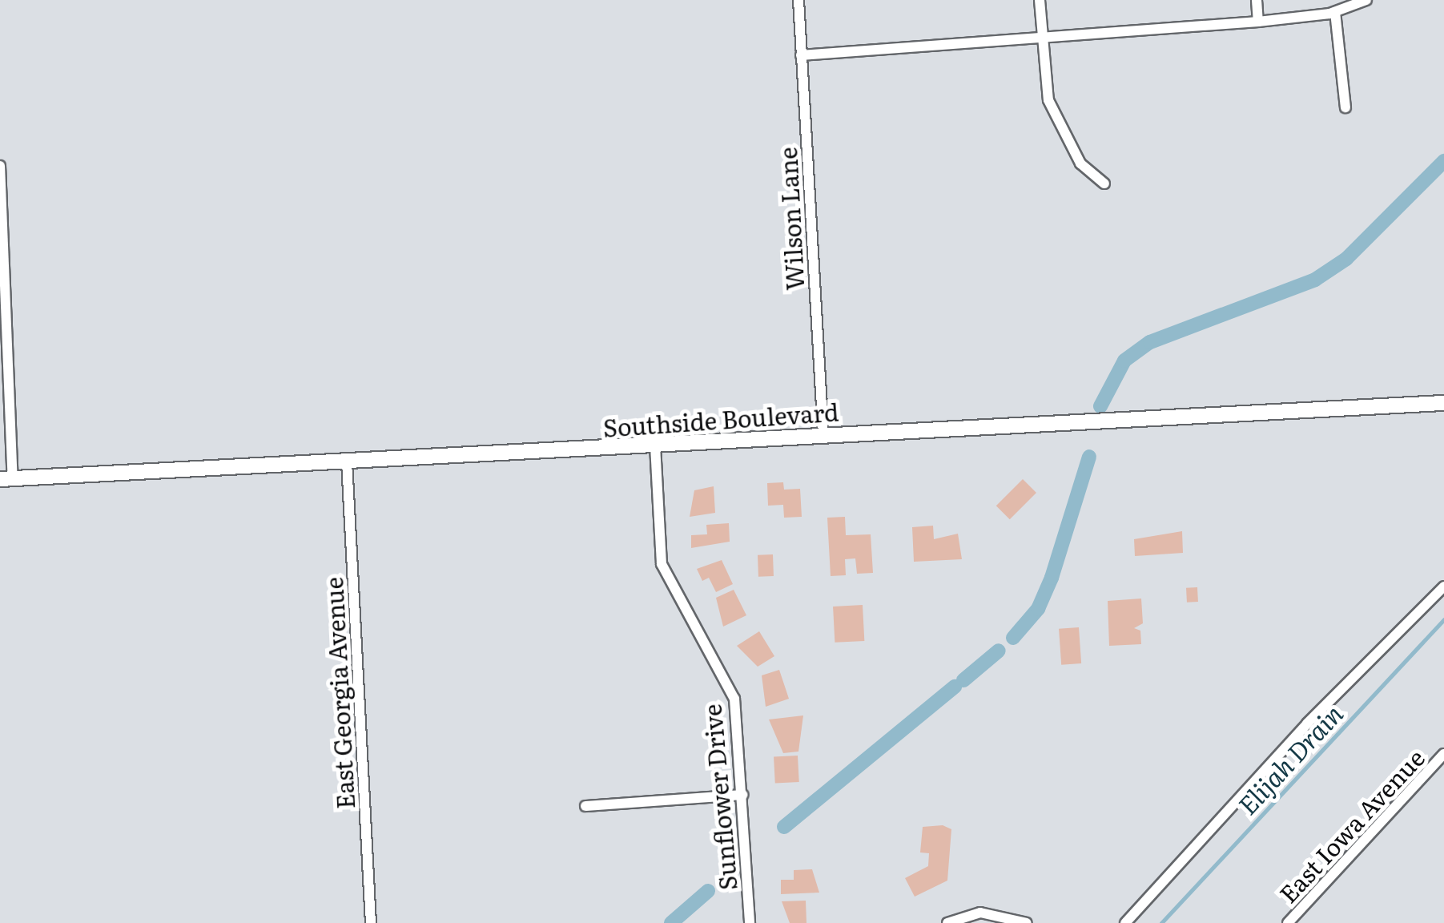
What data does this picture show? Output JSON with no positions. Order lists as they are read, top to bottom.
{
  "streets": {
    "main road": ["Southside Boulevard"],
    "street": [
      "Wilson Lane",
      "East Georgia Avenue",
      "Sunflower Drive",
      "East Iowa Avenue"
    ]
  },
  "crossings": [
    ["Wilson Lane", "Southside Boulevard"],
    ["Southside Boulevard", "East Georgia Avenue"],
    ["Southside Boulevard", "Sunflower Drive"]
  ],
  "water": ["Elijah Drain"]
}
